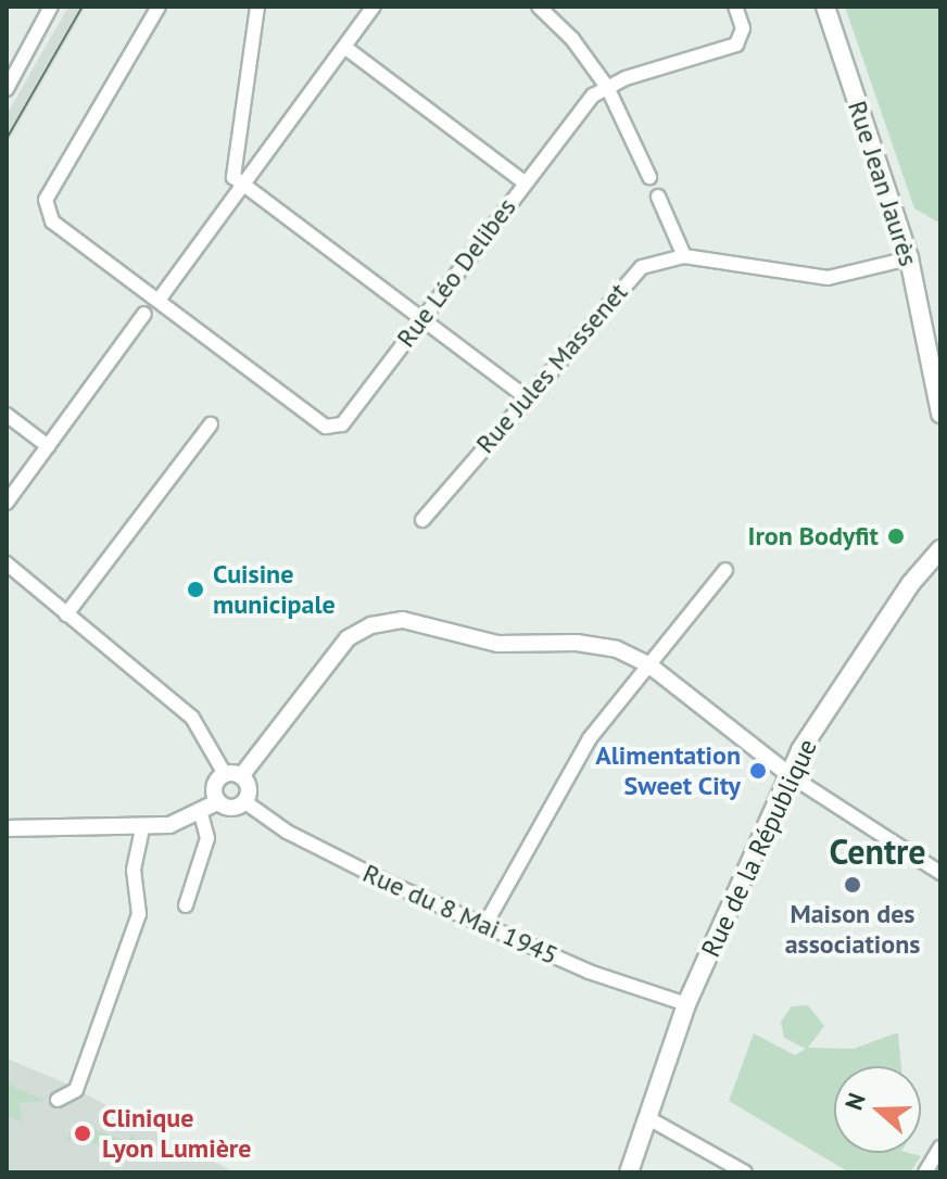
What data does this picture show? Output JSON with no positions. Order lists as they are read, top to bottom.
{
  "streets": {
    "main road": ["Rue Jean Jaurès", "Rue de la République"],
    "street": ["Rue Léo Delibes", "Rue Jules Massenet", "Rue du 8 Mai 1945"]
  },
  "crossings": [
    ["Rue Jean Jaurès", "Rue Jules Massenet"],
    ["Rue de la République", "Rue du 8 Mai 1945"]
  ],
  "districts": ["Centre"],
  "places": [
    "Iron Bodyfit",
    "Cuisine municipale",
    "Alimentation Sweet City",
    "Maison des associations",
    "Clinique Lyon Lumière"
  ],
  "north": "left"
}
